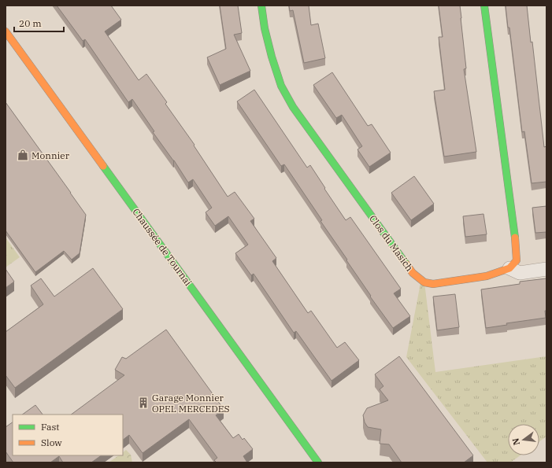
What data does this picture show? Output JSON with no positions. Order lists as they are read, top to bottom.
{
  "streets": {
    "street": ["Clos du Masich", "Chaussée de Tournai"]
  },
  "places": {
    "shop": ["Monnier"],
    "building": ["Garage Monnier OPEL MERCEDES"]
  },
  "legend": ["Fast", "Slow"],
  "scale_bar": "20 m",
  "north": "left"
}
